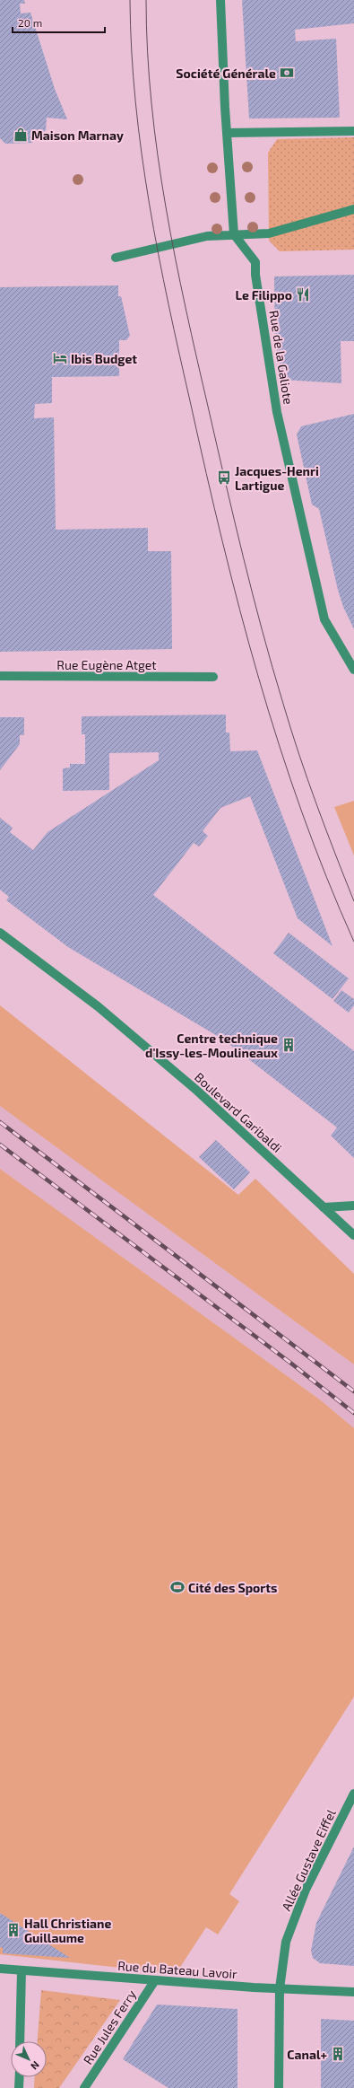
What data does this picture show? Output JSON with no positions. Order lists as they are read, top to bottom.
{
  "streets": {
    "street": [
      "Rue de la Galiote",
      "Rue Eugène Atget",
      "Boulevard Garibaldi",
      "Allée Gustave Eiffel",
      "Rue du Bateau Lavoir",
      "Rue Jules Ferry"
    ]
  },
  "crossings": [
    ["Allée Gustave Eiffel", "Rue du Bateau Lavoir"],
    ["Rue du Bateau Lavoir", "Rue Jules Ferry"]
  ],
  "places": {
    "bank": ["Société Générale"],
    "shop": ["Maison Marnay"],
    "restaurant": ["Le Filippo"],
    "hotel": ["Ibis Budget"],
    "bus stop": ["Jacques-Henri Lartigue"],
    "building": ["Centre technique d'Issy-les-Moulineaux", "Hall Christiane Guillaume", "Canal+"],
    "sports": ["Cité des Sports"]
  },
  "scale_bar": "20 m",
  "north": "bottom right"
}
